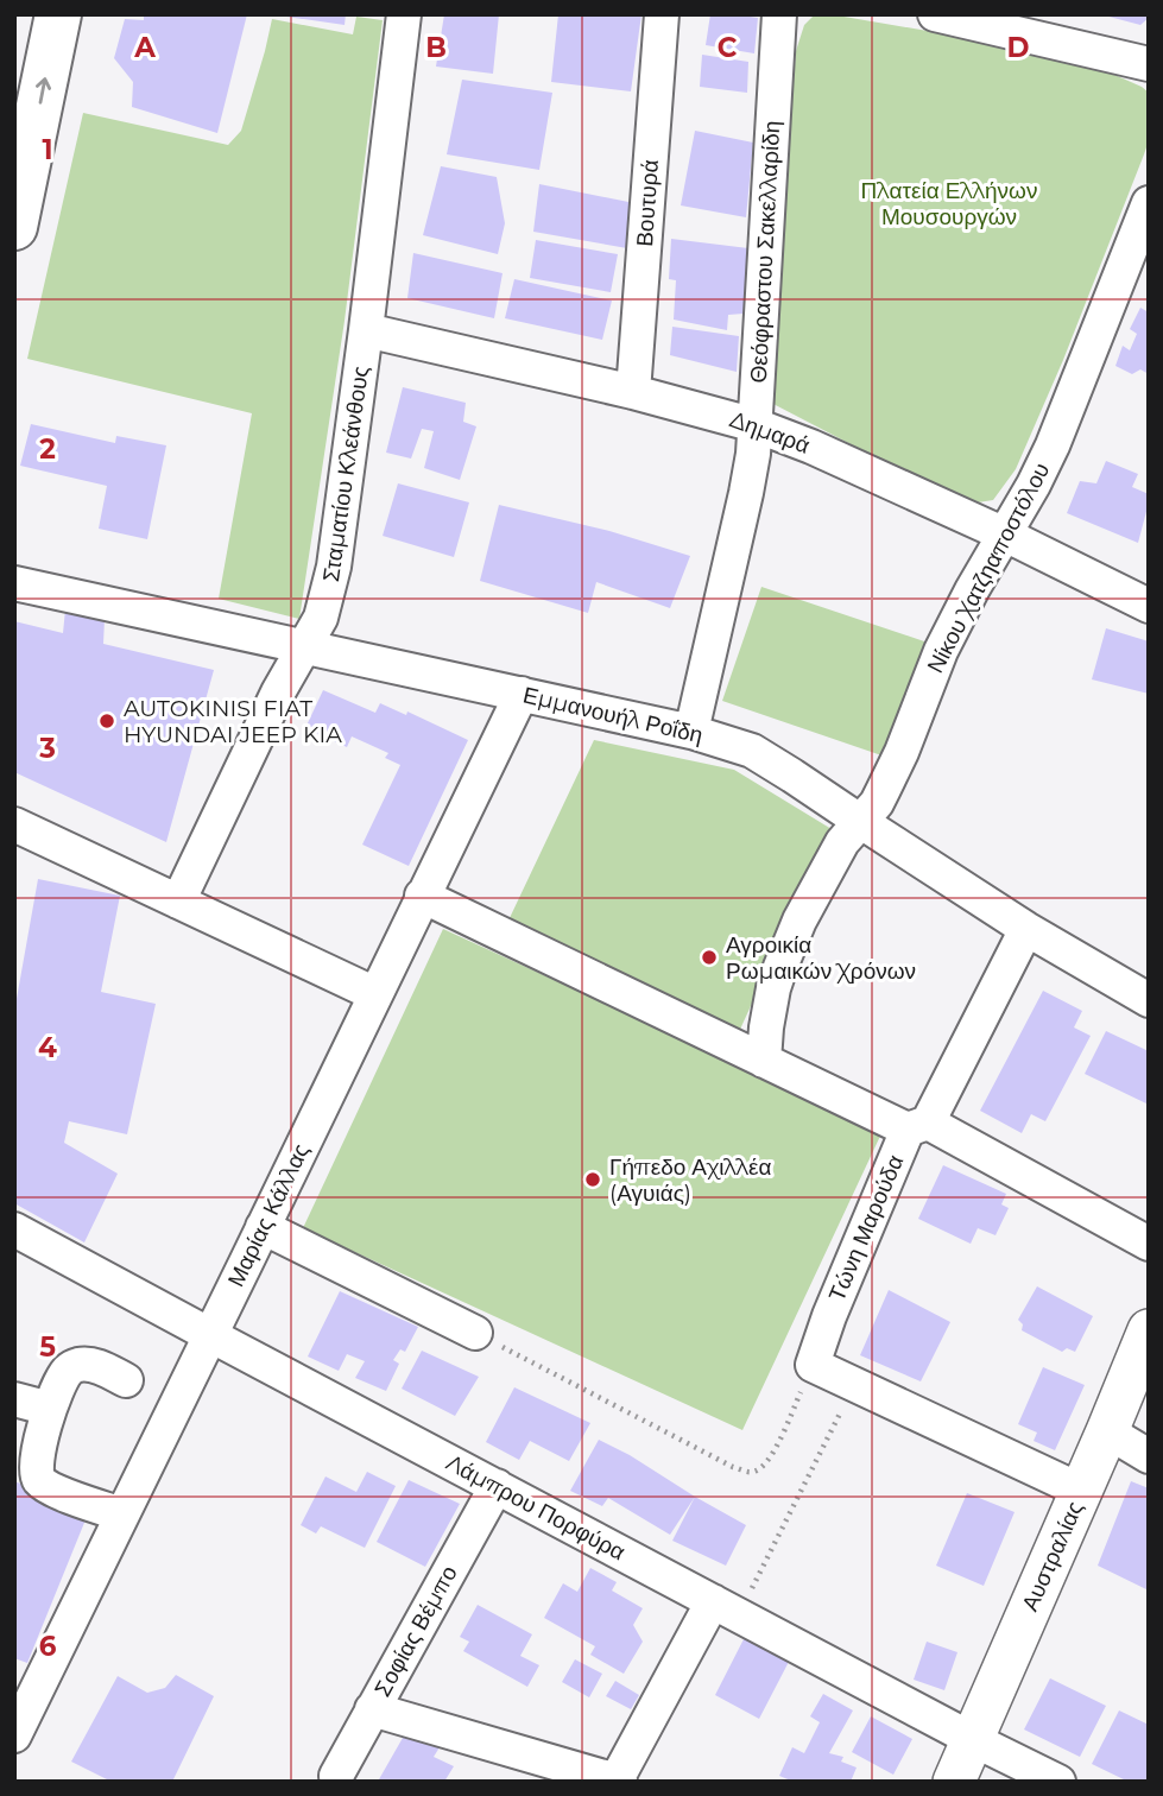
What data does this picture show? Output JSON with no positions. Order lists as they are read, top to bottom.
{
  "streets": {
    "main road": ["Αυστραλίας"],
    "street": [
      "Βουτυρά",
      "Θεόφραστου Σακελλαρίδη",
      "Δημαρά",
      "Σταματίου Κλεάνθους",
      "Νίκου Χατζηαποστόλου",
      "Εμμανουήλ Ροΐδη",
      "Μαρίας Κάλλας",
      "Τώνη Μαρούδα",
      "Λάμπρου Πορφύρα",
      "Σοφίας Βέμπο"
    ]
  },
  "crossings": [
    ["Βουτυρά", "Δημαρά"],
    ["Θεόφραστου Σακελλαρίδη", "Δημαρά"],
    ["Θεόφραστου Σακελλαρίδη", "Εμμανουήλ Ροΐδη"],
    ["Δημαρά", "Σταματίου Κλεάνθους"],
    ["Δημαρά", "Νίκου Χατζηαποστόλου"],
    ["Σταματίου Κλεάνθους", "Εμμανουήλ Ροΐδη"],
    ["Νίκου Χατζηαποστόλου", "Εμμανουήλ Ροΐδη"],
    ["Εμμανουήλ Ροΐδη", "Μαρίας Κάλλας"],
    ["Εμμανουήλ Ροΐδη", "Τώνη Μαρούδα"],
    ["Μαρίας Κάλλας", "Λάμπρου Πορφύρα"],
    ["Λάμπρου Πορφύρα", "Αυστραλίας"],
    ["Λάμπρου Πορφύρα", "Σοφίας Βέμπο"]
  ],
  "parks": ["Πλατεία Ελλήνων Μουσουργών"],
  "places": ["AUTOKINISI FIAT HYUNDAI JEEP KIA", "Αγροικία Ρωμαικών Χρόνων", "Γήπεδο Αχιλλέα (Αγυιάς)"],
  "grid": {
    "columns": [
      "A",
      "B",
      "C",
      "D"
    ],
    "rows": [
      "1",
      "2",
      "3",
      "4",
      "5",
      "6"
    ]
  }
}
